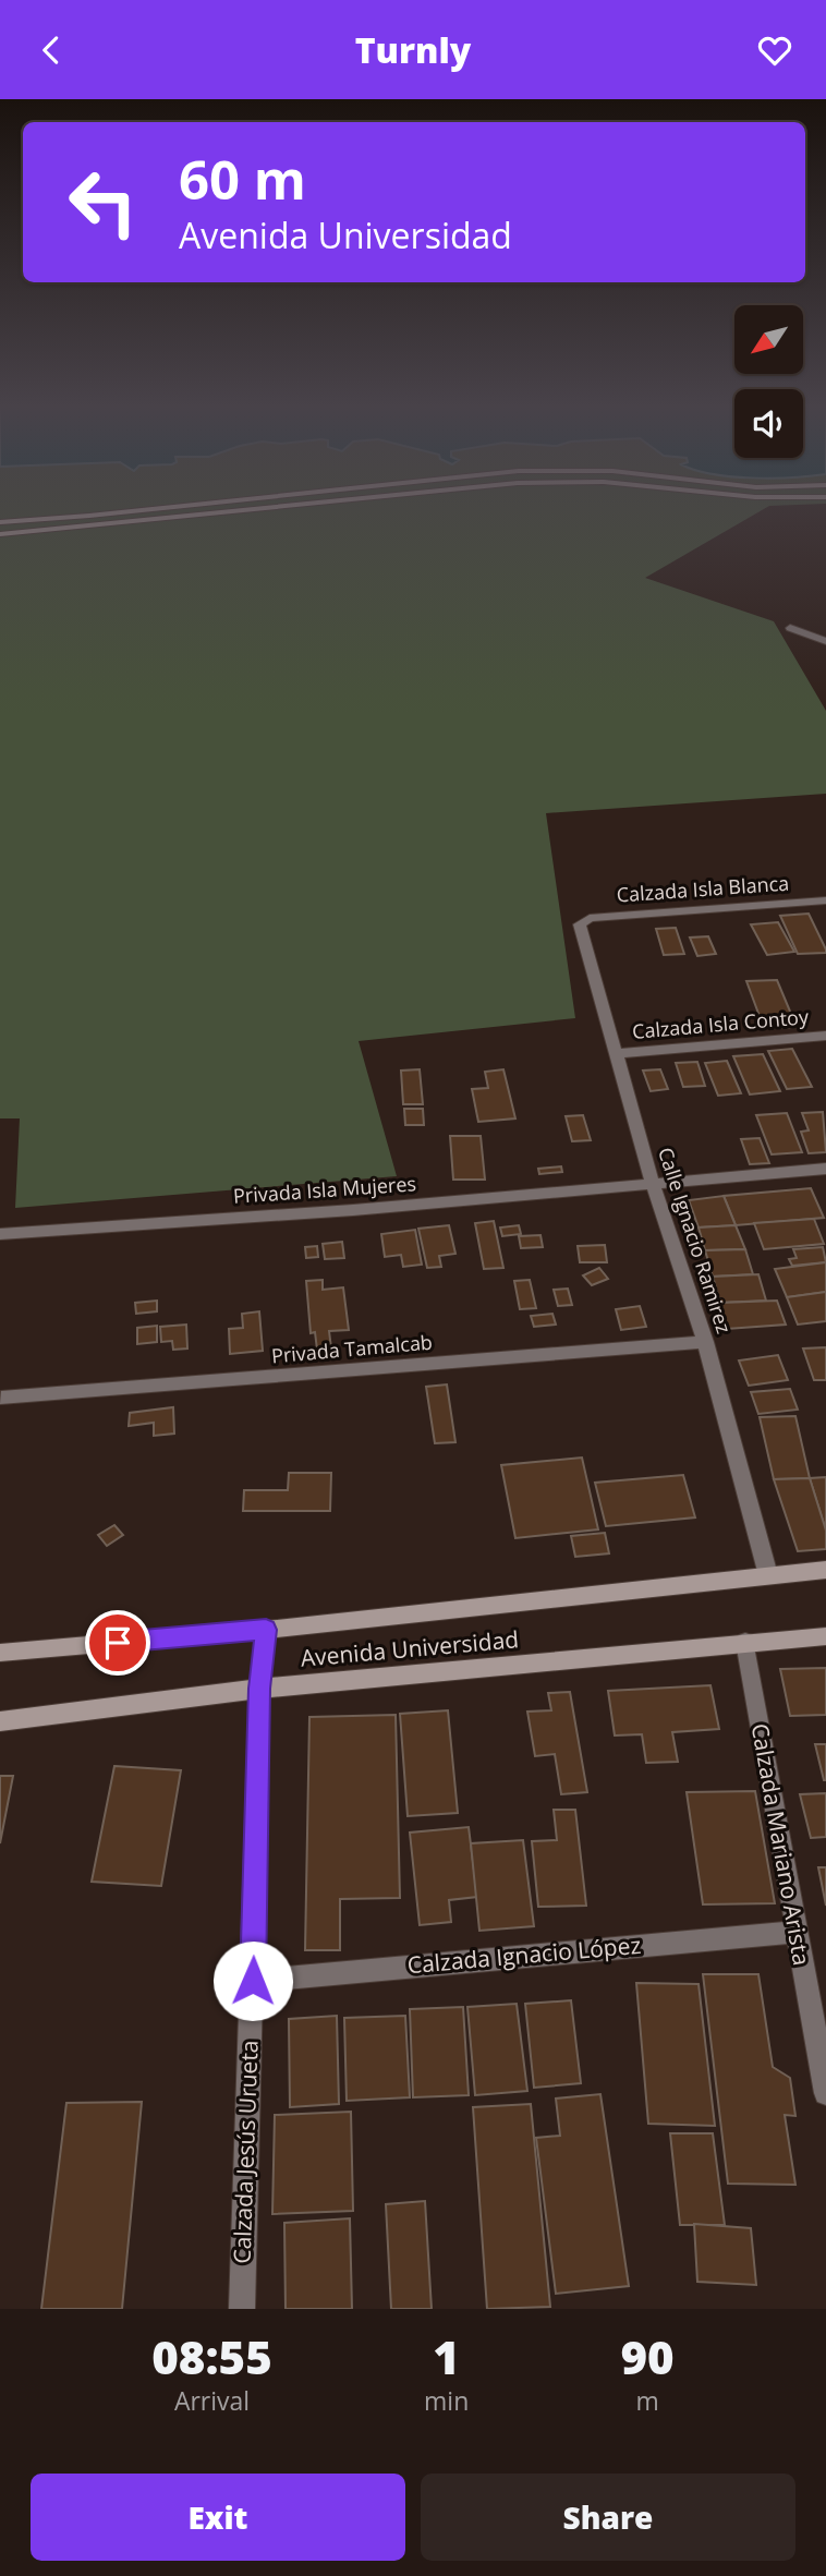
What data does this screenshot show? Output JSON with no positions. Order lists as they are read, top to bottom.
{
  "streets": {
    "main road": ["Avenida Universidad"],
    "street": [
      "Calzada Isla Blanca",
      "Calzada Isla Contoy",
      "Privada Isla Mujeres",
      "Calle Ignacio Ramirez",
      "Privada Tamalcab",
      "Calzada Mariano Arista",
      "Calzada Ignacio López",
      "Calzada Jesús Urueta"
    ]
  },
  "crossings": [
    ["Calzada Isla Blanca", "Calle Ignacio Ramirez"],
    ["Calzada Isla Contoy", "Calle Ignacio Ramirez"],
    ["Privada Isla Mujeres", "Calle Ignacio Ramirez"],
    ["Calle Ignacio Ramirez", "Privada Tamalcab"],
    ["Calle Ignacio Ramirez", "Avenida Universidad"],
    ["Avenida Universidad", "Calzada Mariano Arista"],
    ["Avenida Universidad", "Calzada Jesús Urueta"],
    ["Calzada Mariano Arista", "Calzada Ignacio López"],
    ["Calzada Ignacio López", "Calzada Jesús Urueta"]
  ],
  "north": "bottom left",
  "page": {
    "header": "Turnly",
    "turn": ["60 m", "Avenida Universidad"],
    "eta": [
      "08:55",
      "Arrival",
      "1",
      "min",
      "90",
      "m"
    ],
    "buttons": ["Exit", "Share"]
  }
}
